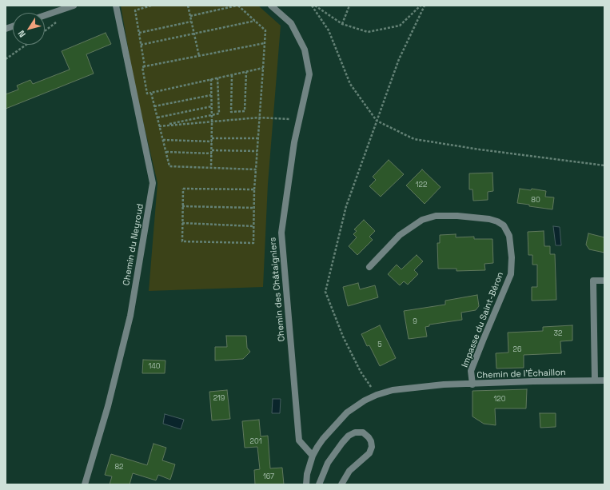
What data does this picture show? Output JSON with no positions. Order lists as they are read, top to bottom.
{
  "streets": {
    "street": [
      "Chemin du Neyroud",
      "Chemin des Châtaigniers",
      "Impasse du Saint-Béron",
      "Chemin de l'Échaillon"
    ]
  },
  "crossings": [
    ["Chemin des Châtaigniers", "Chemin de l'Échaillon"],
    ["Impasse du Saint-Béron", "Chemin de l'Échaillon"]
  ],
  "house_numbers": [
    "122",
    "80",
    "9",
    "32",
    "5",
    "26",
    "140",
    "219",
    "120",
    "201",
    "82",
    "167"
  ],
  "north": "bottom left"
}
